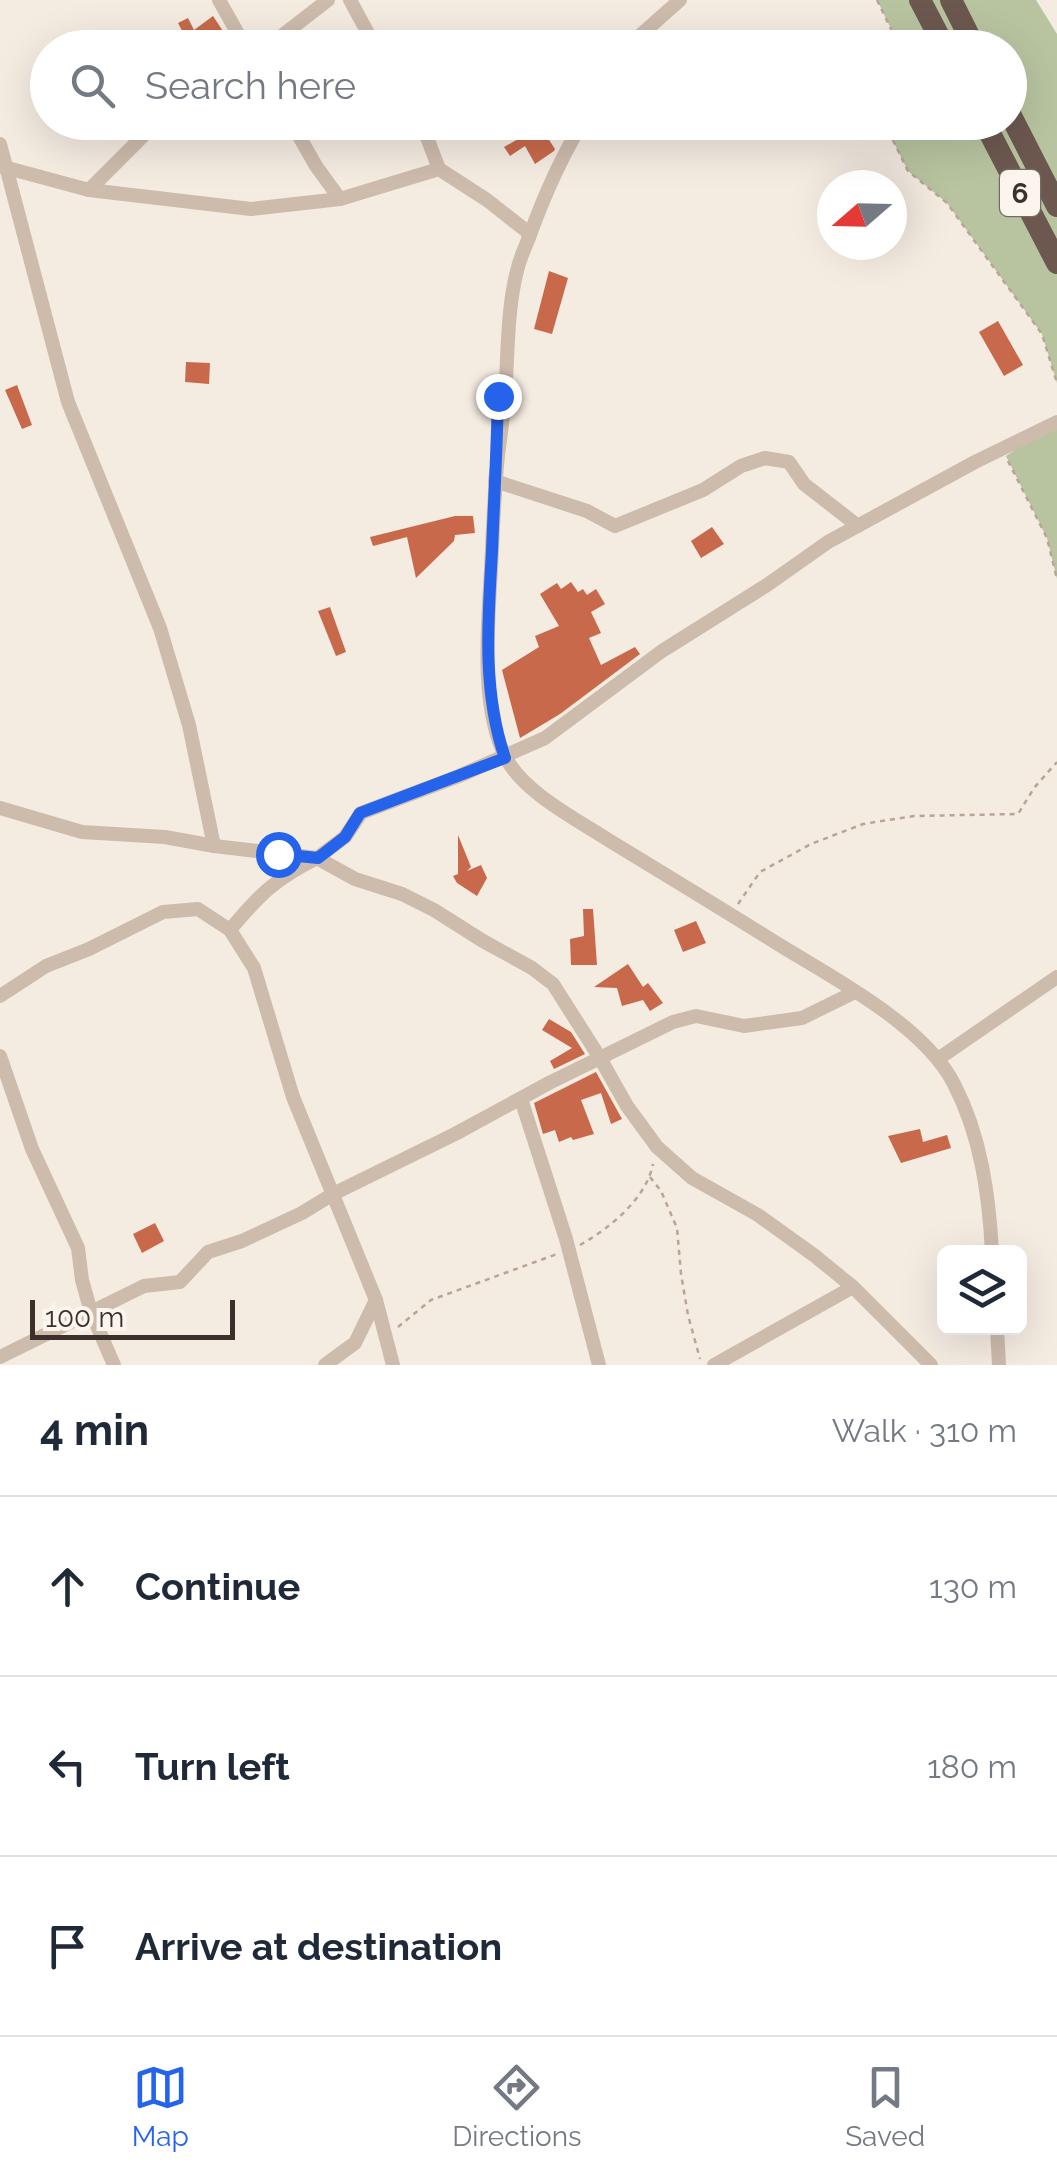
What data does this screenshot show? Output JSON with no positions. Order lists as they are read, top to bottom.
{
  "streets": {
    "highway": ["6"]
  },
  "scale_bar": "100 m",
  "north": "left",
  "page": {
    "search": "Search here",
    "scale": "100 m",
    "heading": ["4 min", "Walk · 310 m"],
    "list": [
      ["Continue", "130 m"],
      ["Turn left", "180 m"],
      "Arrive at destination"
    ],
    "nav": ["Map", "Directions", "Saved"]
  }
}
